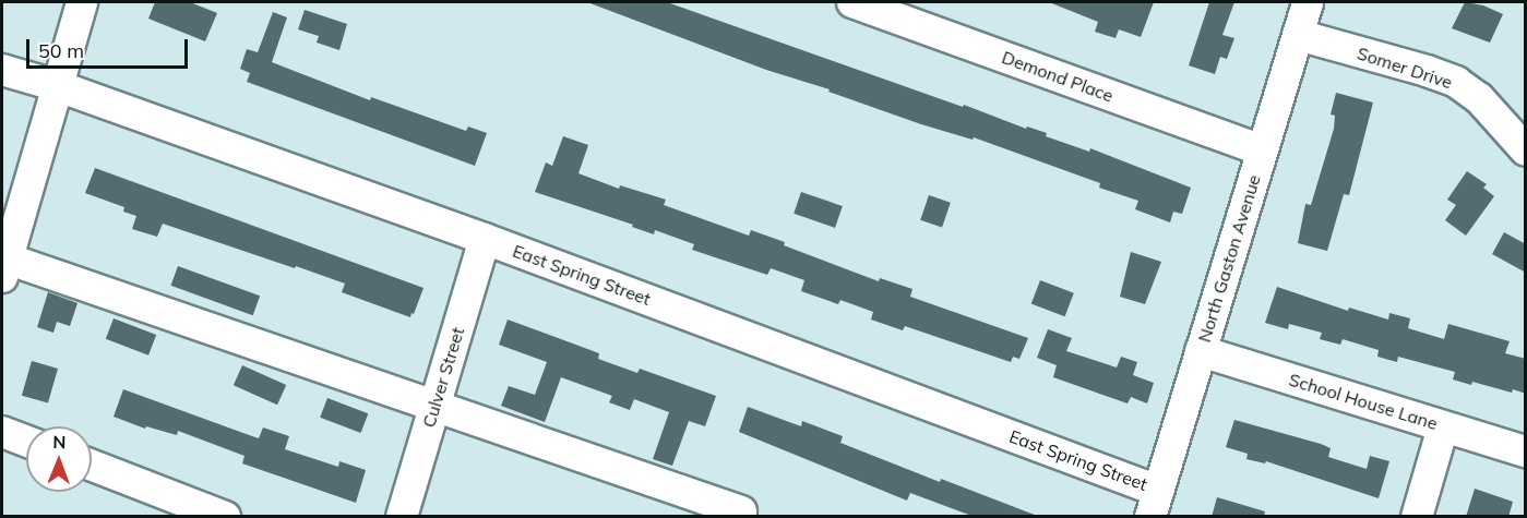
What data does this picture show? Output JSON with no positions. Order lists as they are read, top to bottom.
{
  "streets": {
    "street": [
      "Somer Drive",
      "Demond Place",
      "North Gaston Avenue",
      "East Spring Street",
      "Culver Street",
      "School House Lane"
    ]
  },
  "crossings": [
    ["Somer Drive", "North Gaston Avenue"],
    ["Demond Place", "North Gaston Avenue"],
    ["North Gaston Avenue", "East Spring Street"],
    ["North Gaston Avenue", "School House Lane"],
    ["East Spring Street", "Culver Street"]
  ],
  "scale_bar": "50 m",
  "north": "top"
}
